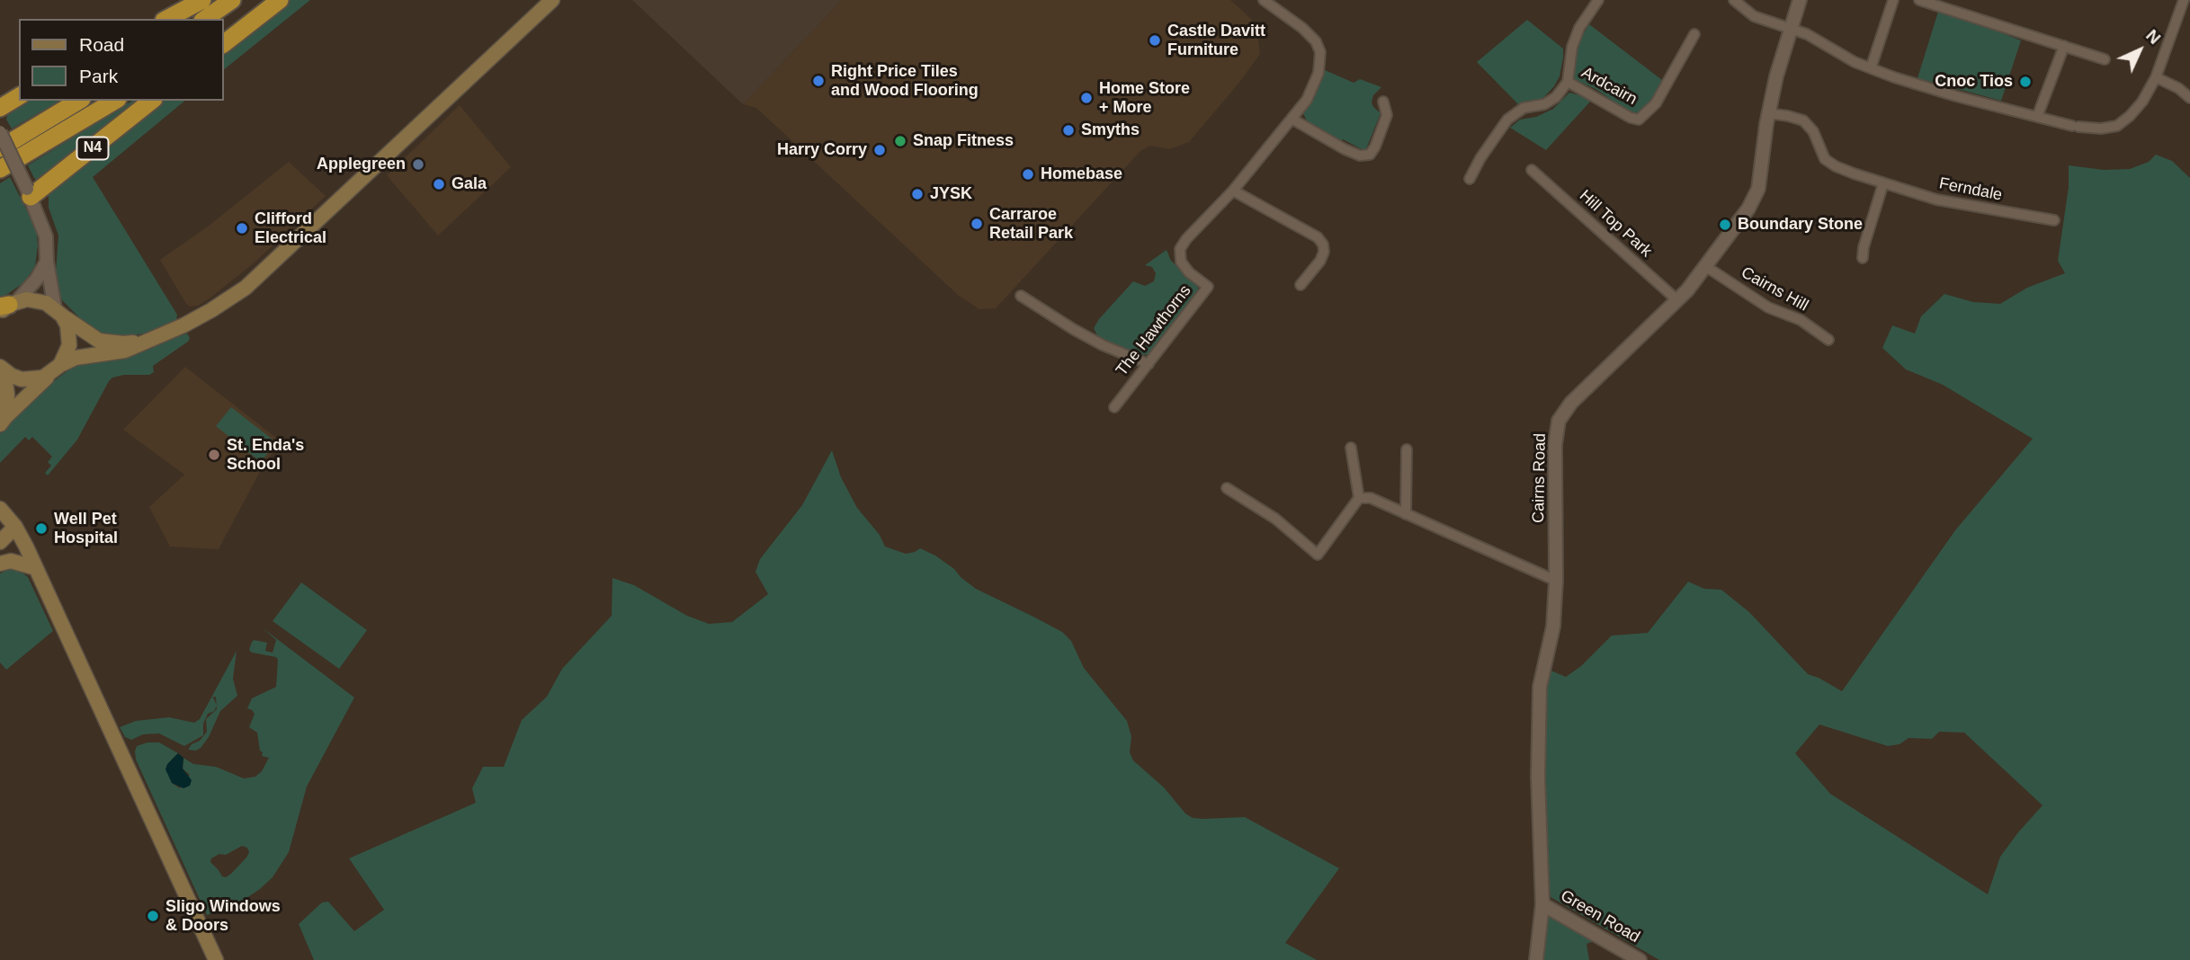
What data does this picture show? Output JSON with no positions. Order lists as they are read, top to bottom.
{
  "streets": {
    "highway": ["N4"],
    "street": [
      "Ardcairn",
      "Ferndale",
      "Hill Top Park",
      "Cairns Hill",
      "The Hawthorns",
      "Cairns Road",
      "Green Road"
    ]
  },
  "crossings": [
    ["Ferndale", "Cairns Road"],
    ["Hill Top Park", "Cairns Road"],
    ["Cairns Hill", "Cairns Road"],
    ["Cairns Road", "Green Road"]
  ],
  "places": [
    "Castle Davitt Furniture",
    "Right Price Tiles and Wood Flooring",
    "Cnoc Tios",
    "Home Store + More",
    "Smyths",
    "Snap Fitness",
    "Harry Corry",
    "Applegreen",
    "Homebase",
    "Gala",
    "JYSK",
    "Carraroe Retail Park",
    "Boundary Stone",
    "Clifford Electrical",
    "St. Enda's School",
    "Well Pet Hospital",
    "Sligo Windows & Doors"
  ],
  "legend": ["Road", "Park"],
  "north": "top right"
}
